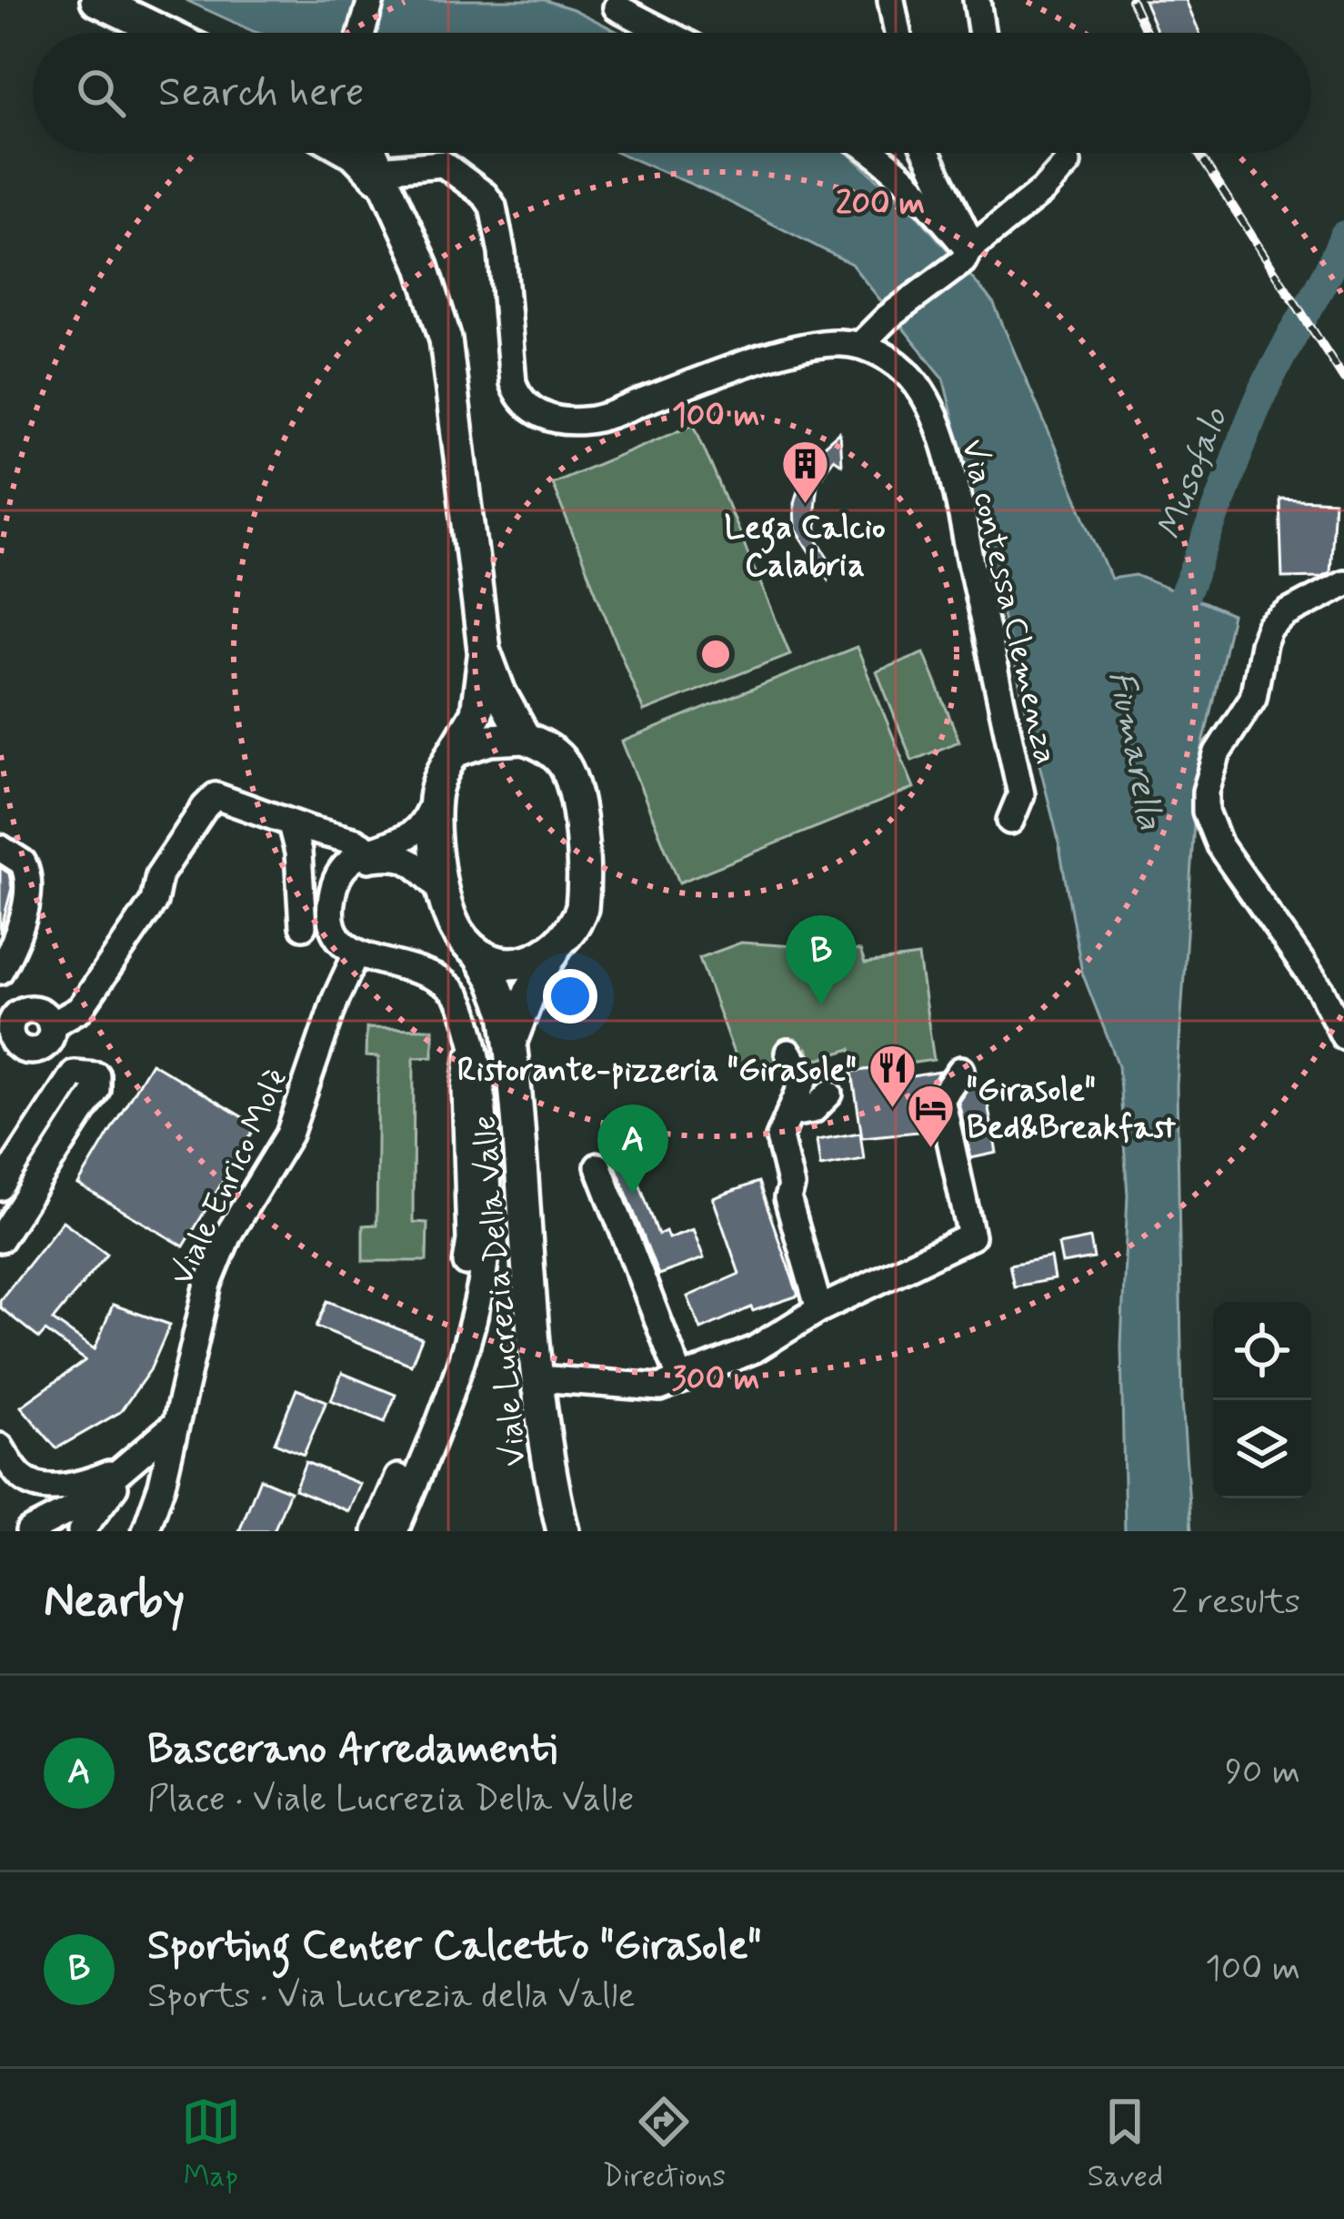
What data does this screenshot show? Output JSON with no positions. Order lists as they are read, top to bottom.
{
  "streets": {
    "main road": ["Viale Lucrezia Della Valle"],
    "street": ["Via contessa Clemenza", "Viale Enrico Molè"]
  },
  "water": ["Musofalo", "Fiumarella"],
  "places": {
    "building": ["Lega Calcio Calabria"],
    "restaurant": ["Ristorante-pizzeria \"Girasole\""],
    "hotel": ["\"Girasole\" Bed&Breakfast"]
  },
  "page": {
    "search": "Search here",
    "pins": ["B", "A"],
    "heading": ["Nearby", "2 results"],
    "list": [
      {
        "mark": "A",
        "name": "Bascerano Arredamenti",
        "note": "Place · Viale Lucrezia Della Valle",
        "value": "90 m"
      },
      {
        "mark": "B",
        "name": "Sporting Center Calcetto \"Girasole\"",
        "note": "Sports · Via Lucrezia della Valle",
        "value": "100 m"
      }
    ],
    "nav": ["Map", "Directions", "Saved"]
  },
  "rings": ["200 m", "100 m", "300 m"]
}
